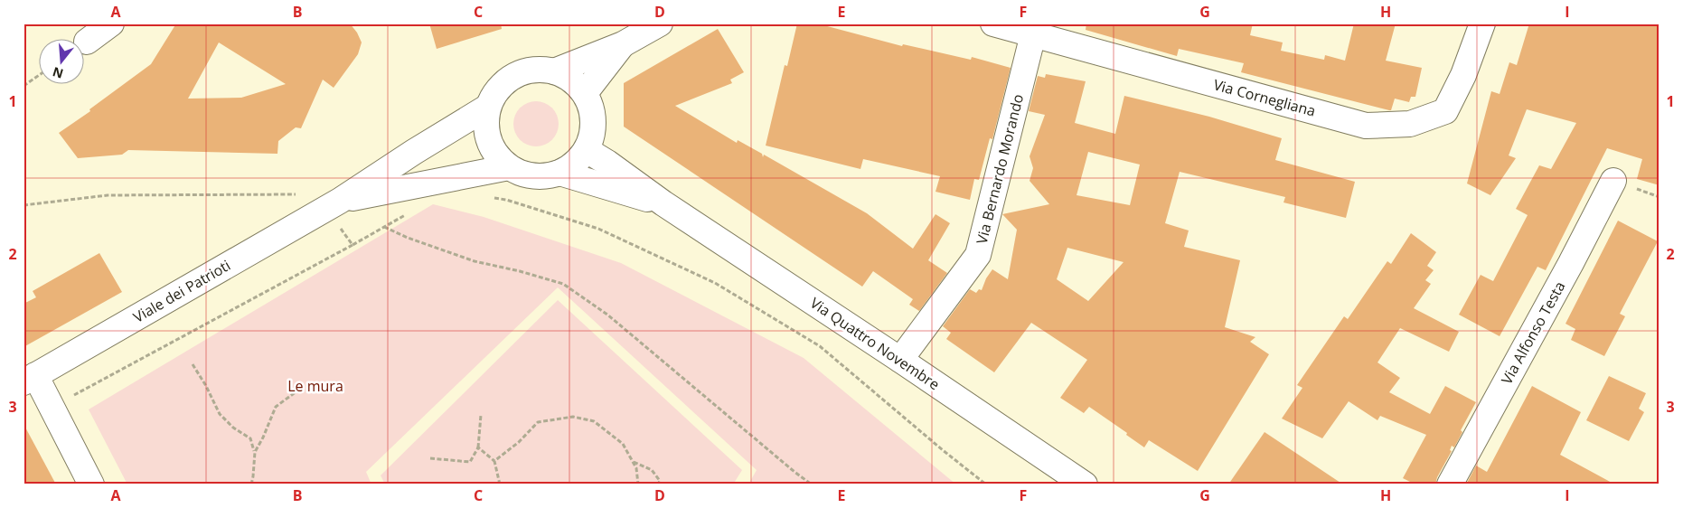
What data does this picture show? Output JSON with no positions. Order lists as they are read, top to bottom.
{
  "streets": {
    "main road": [
      "Via Cornegliana",
      "Via Bernardo Morando",
      "Viale dei Patrioti",
      "Via Alfonso Testa",
      "Via Quattro Novembre"
    ]
  },
  "crossings": [
    ["Via Cornegliana", "Via Bernardo Morando"],
    ["Via Bernardo Morando", "Via Quattro Novembre"],
    ["Viale dei Patrioti", "Via Quattro Novembre"]
  ],
  "parks": ["Le mura"],
  "north": "bottom",
  "grid": {
    "columns": [
      "A",
      "B",
      "C",
      "D",
      "E",
      "F",
      "G",
      "H",
      "I"
    ],
    "rows": ["1", "2", "3"]
  }
}
